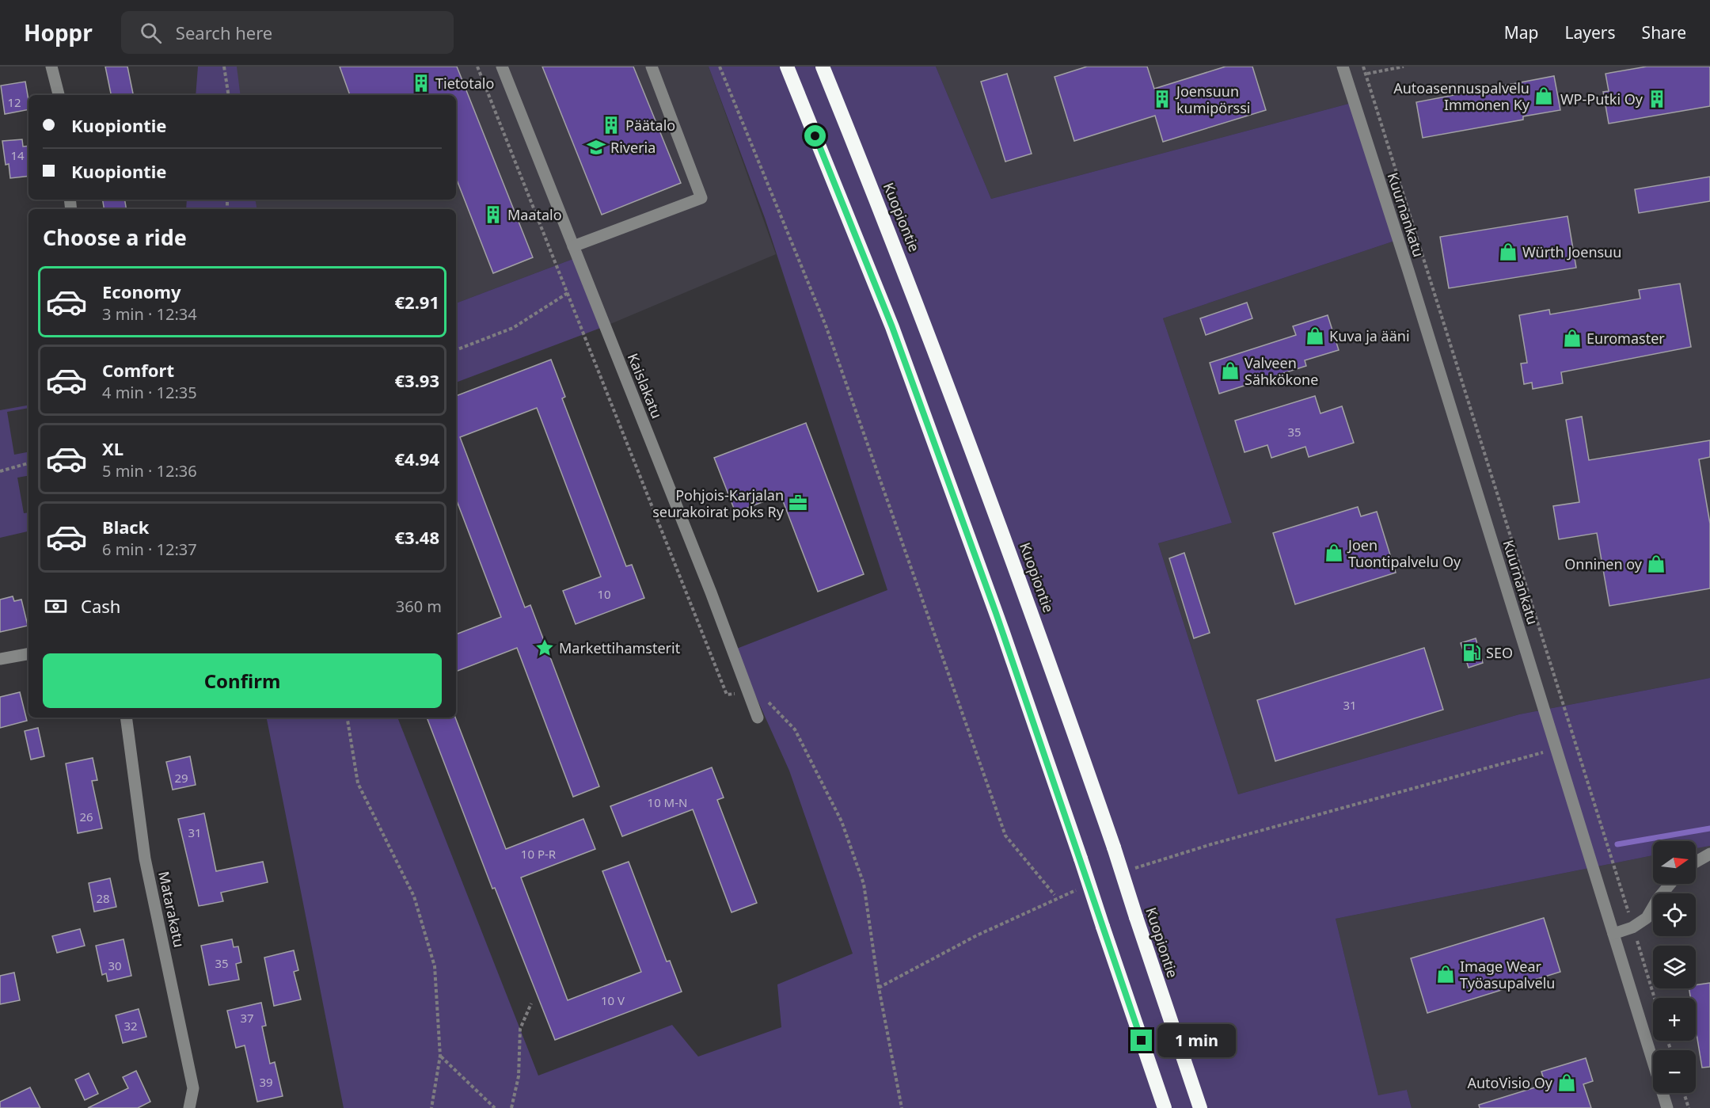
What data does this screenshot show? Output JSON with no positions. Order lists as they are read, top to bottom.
{
  "streets": {
    "highway": ["Kuopiontie"],
    "street": ["Kuurnankatu", "Kaislakatu", "Matarakatu"]
  },
  "places": {
    "building": [
      "Tietotalo",
      "Joensuun kumipörssi",
      "WP-Putki Oy",
      "Päätalo",
      "Maatalo"
    ],
    "shop": [
      "Autoasennuspalvelu Immonen Ky",
      "Würth Joensuu",
      "Kuva ja ääni",
      "Euromaster",
      "Valveen Sähkökone",
      "Joen Tuontipalvelu Oy",
      "Onninen oy",
      "Image Wear Työasupalvelu",
      "AutoVisio Oy"
    ],
    "school or university": ["Riveria"],
    "office": ["Pohjois-Karjalan seurakoirat poks Ry"],
    "place": ["Markettihamsterit"],
    "fuel station": ["SEO"]
  },
  "house_numbers": [
    "12",
    "14",
    "35",
    "10",
    "31",
    "29",
    "10 M-N",
    "26",
    "31",
    "10 P-R",
    "28",
    "35",
    "30",
    "10 V",
    "37",
    "32",
    "39"
  ],
  "north": "right",
  "page": {
    "header": "Hoppr",
    "search": "Search here",
    "nav": ["Map", "Layers", "Share"],
    "banner": ["Kuopiontie", "Kuopiontie"],
    "heading": "Choose a ride",
    "list": [
      {
        "name": "Economy",
        "note": "3 min · 12:34",
        "value": "€2.91"
      },
      {
        "name": "Comfort",
        "note": "4 min · 12:35",
        "value": "€3.93"
      },
      {
        "name": "XL",
        "note": "5 min · 12:36",
        "value": "€4.94"
      },
      {
        "name": "Black",
        "note": "6 min · 12:37",
        "value": "€3.48"
      }
    ],
    "pay": ["Cash", "360 m"],
    "buttons": "Confirm",
    "map_buttons": ["+", "−"],
    "bubble": "1 min"
  }
}
